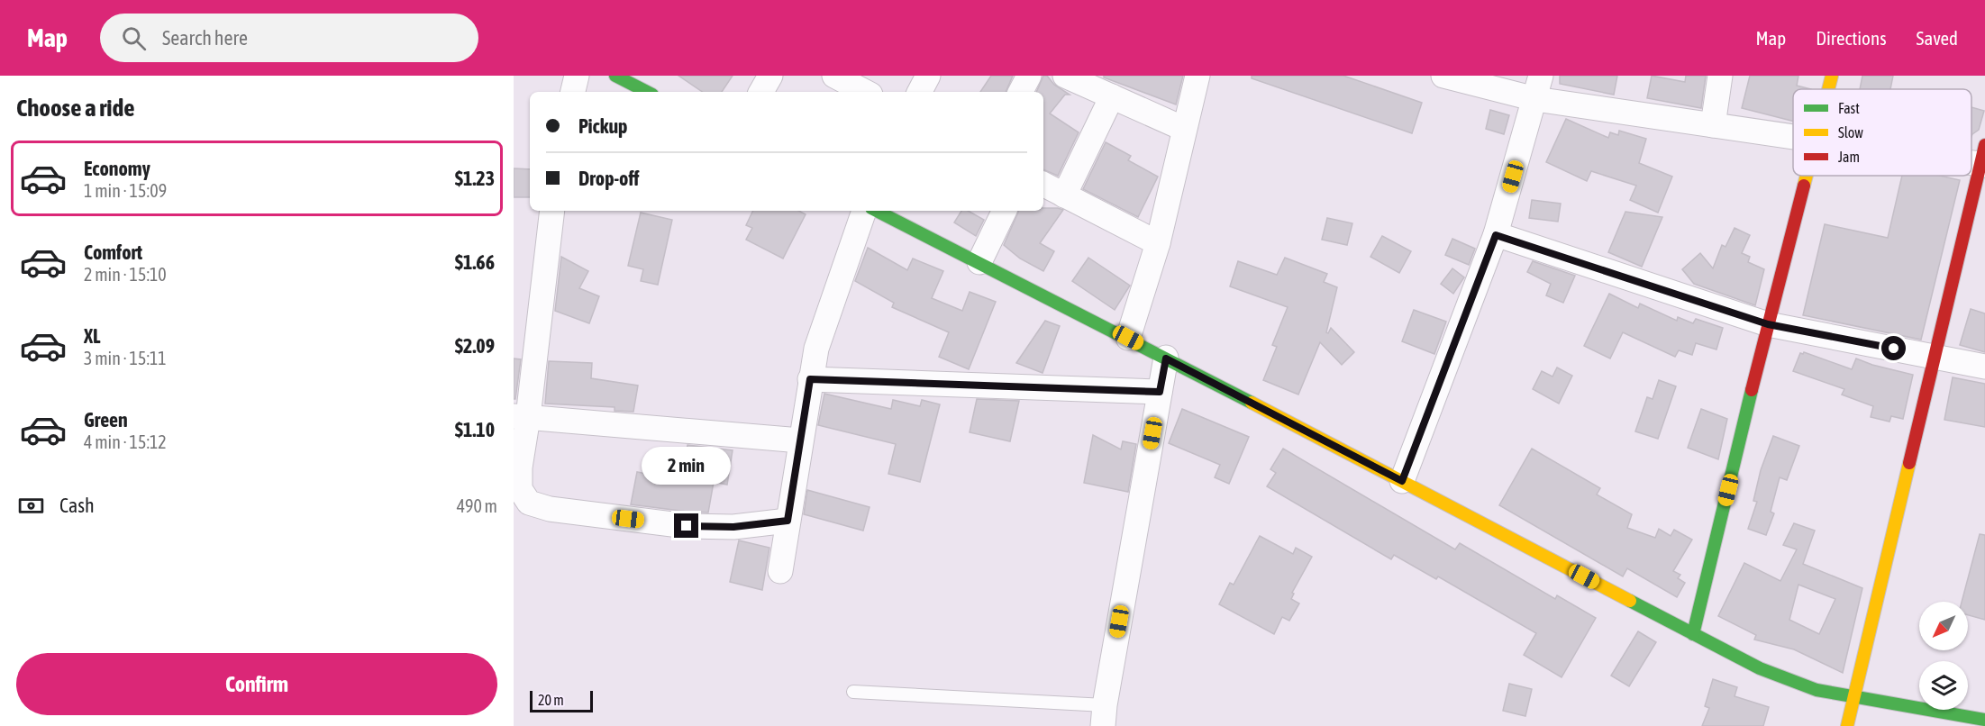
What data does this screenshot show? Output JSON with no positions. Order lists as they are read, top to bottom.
{
  "legend": ["Fast", "Slow", "Jam"],
  "scale_bar": "20 m",
  "north": "bottom left",
  "page": {
    "header": "Map",
    "search": "Search here",
    "nav": ["Map", "Directions", "Saved"],
    "heading": "Choose a ride",
    "banner": ["Pickup", "Drop-off"],
    "list": [
      {
        "name": "Economy",
        "note": "1 min · 15:09",
        "value": "$1.23"
      },
      {
        "name": "Comfort",
        "note": "2 min · 15:10",
        "value": "$1.66"
      },
      {
        "name": "XL",
        "note": "3 min · 15:11",
        "value": "$2.09"
      },
      {
        "name": "Green",
        "note": "4 min · 15:12",
        "value": "$1.10"
      }
    ],
    "bubble": "2 min",
    "pay": ["Cash", "490 m"],
    "buttons": "Confirm",
    "scale": "20 m"
  }
}
